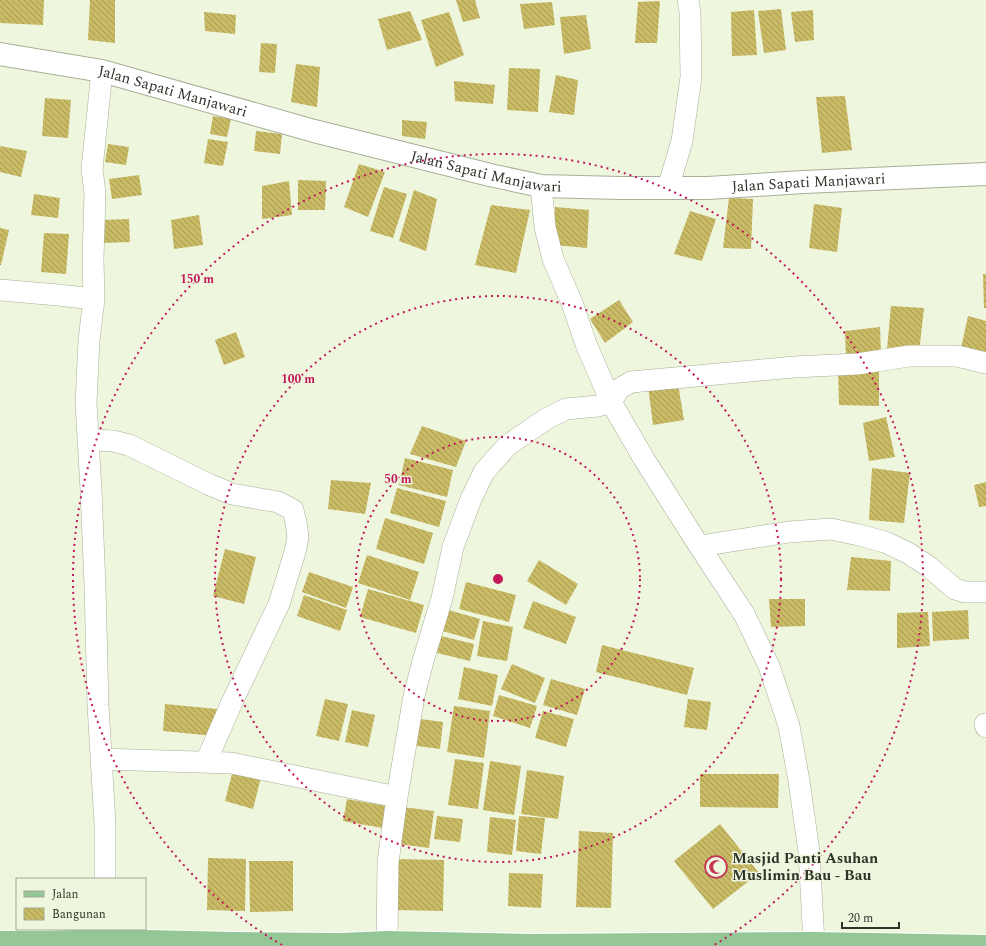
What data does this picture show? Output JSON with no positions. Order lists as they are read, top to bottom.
{
  "streets": {
    "street": ["Jalan Sapati Manjawari"]
  },
  "places": {
    "mosque": ["Masjid Panti Asuhan Muslimin Bau - Bau"]
  },
  "legend": ["Jalan", "Bangunan"],
  "scale_bar": "20 m",
  "rings": ["150 m", "100 m", "50 m"]
}
